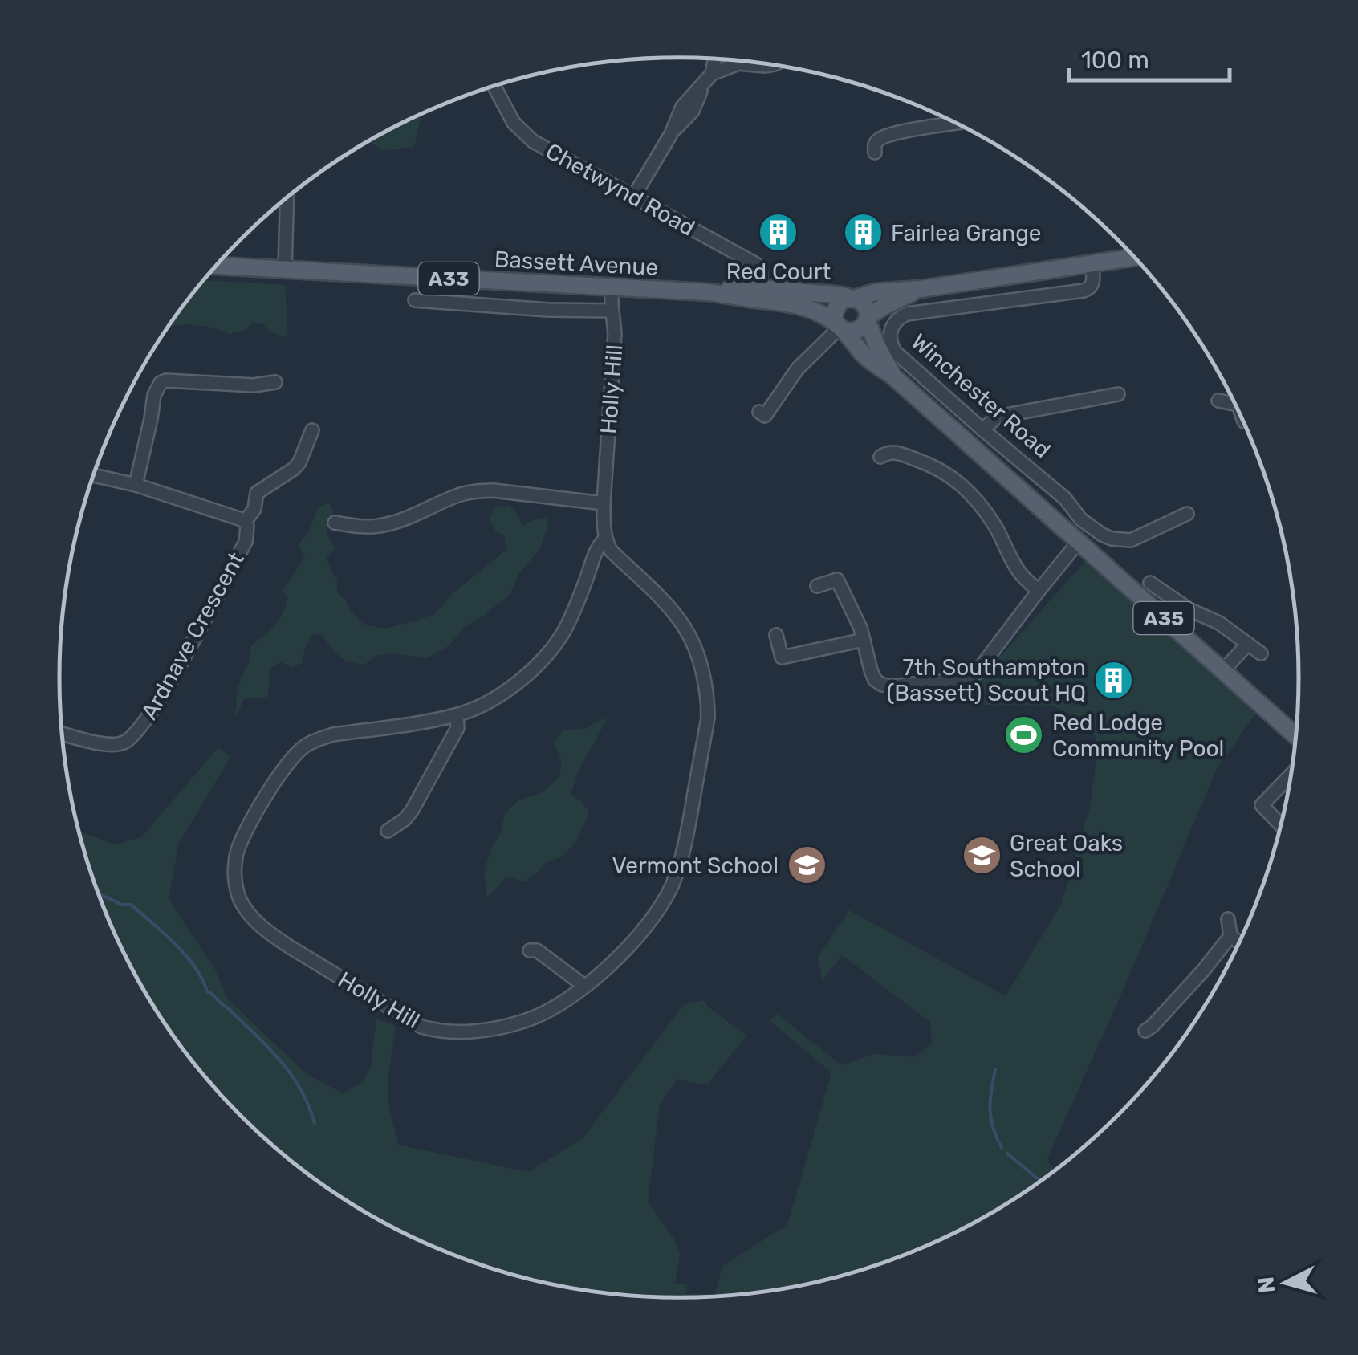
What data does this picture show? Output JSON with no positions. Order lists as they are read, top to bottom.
{
  "streets": {
    "main road": [
      "Bassett Avenue",
      "A33",
      "Winchester Road",
      "A35"
    ],
    "street": ["Chetwynd Road", "Holly Hill", "Ardnave Crescent"]
  },
  "crossings": [
    ["Chetwynd Road", "Bassett Avenue"],
    ["Bassett Avenue", "Holly Hill"],
    ["Bassett Avenue", "Winchester Road"]
  ],
  "places": {
    "building": ["Red Court", "Fairlea Grange", "7th Southampton (Bassett) Scout HQ"],
    "sports": ["Red Lodge Community Pool"],
    "school or university": ["Great Oaks School", "Vermont School"]
  },
  "scale_bar": "100 m",
  "north": "left"
}
